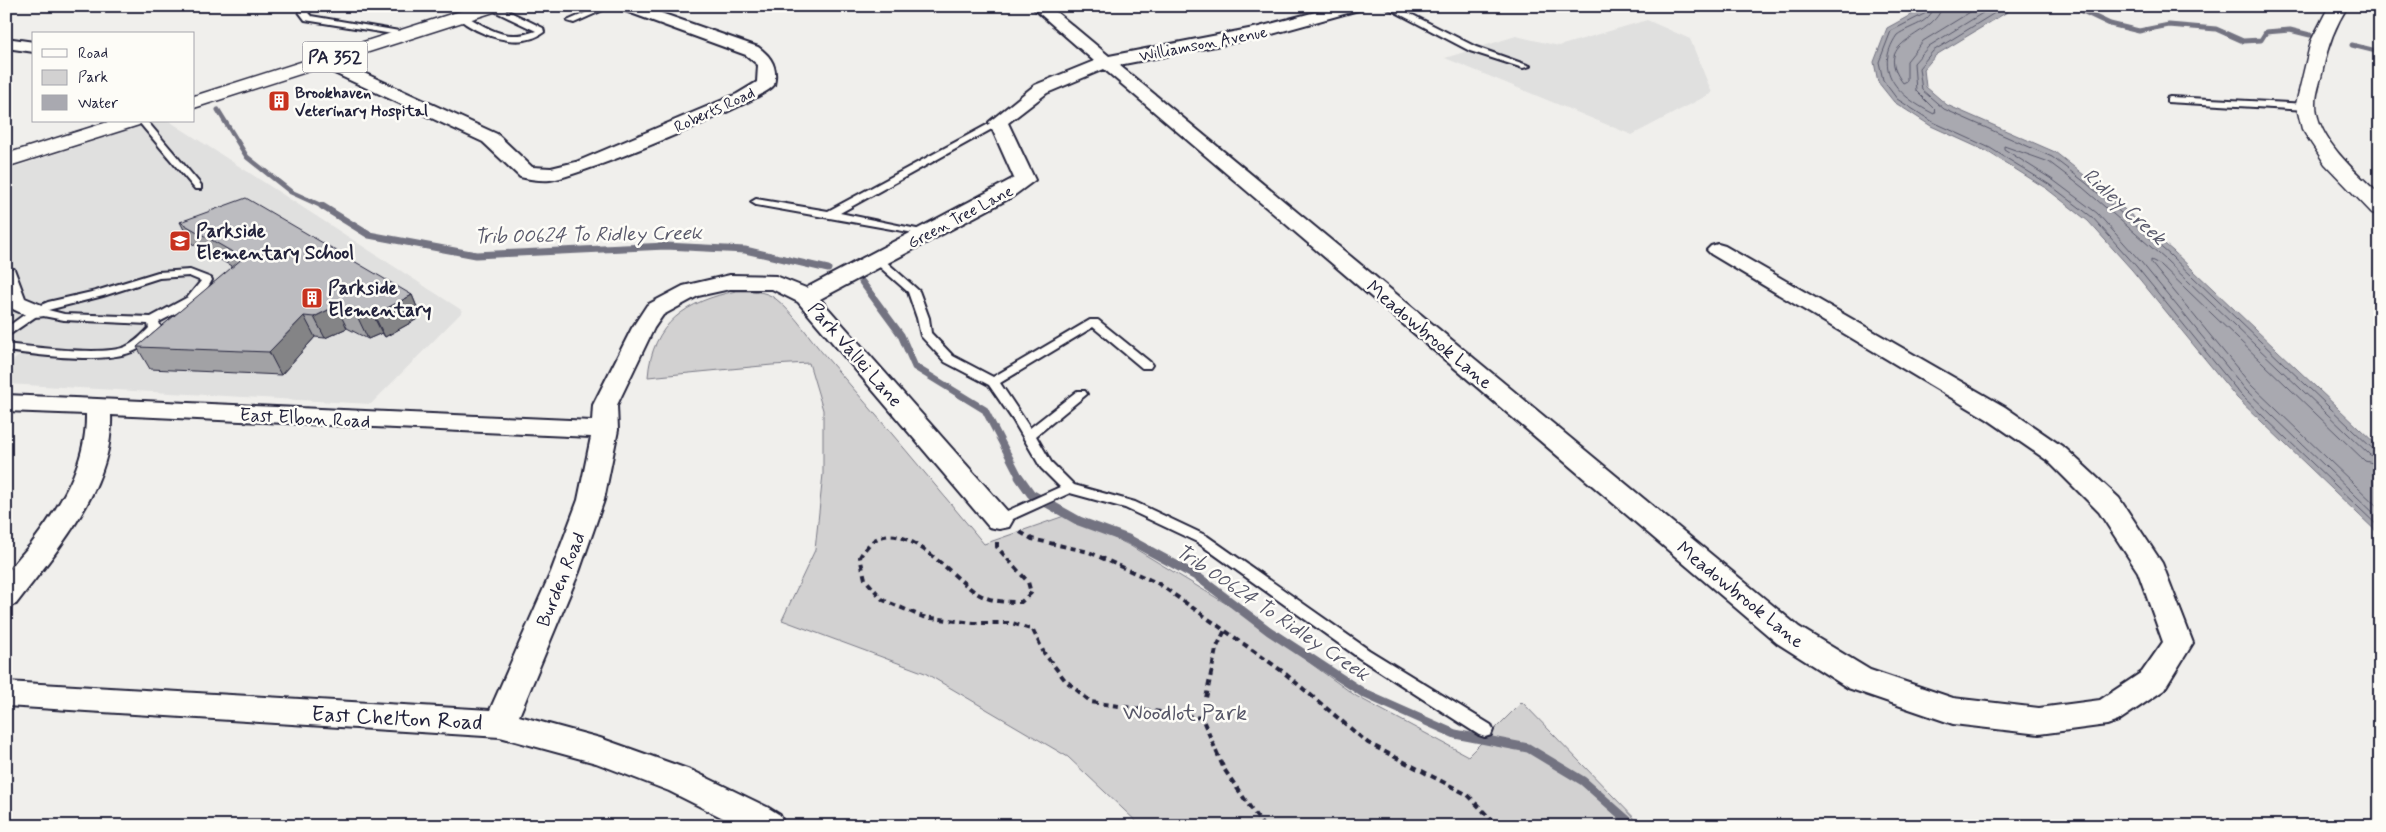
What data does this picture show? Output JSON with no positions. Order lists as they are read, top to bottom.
{
  "streets": {
    "street": [
      "Williamson Avenue",
      "PA 352",
      "Roberts Road",
      "Green Tree Lane",
      "Meadowbrook Lane",
      "Park Vallei Lane",
      "East Elbon Road",
      "Burden Road",
      "East Chelton Road"
    ]
  },
  "crossings": [
    ["Williamson Avenue", "Meadowbrook Lane"],
    ["PA 352", "Roberts Road"],
    ["Green Tree Lane", "Park Vallei Lane"],
    ["Park Vallei Lane", "East Elbon Road"],
    ["Park Vallei Lane", "Burden Road"],
    ["East Elbon Road", "Burden Road"],
    ["Burden Road", "East Chelton Road"]
  ],
  "water": ["Ridley Creek", "Trib 00624 To Ridley Creek"],
  "parks": ["Woodlot Park"],
  "places": {
    "building": ["Brookhaven Veterinary Hospital", "Parkside Elementary"],
    "school or university": ["Parkside Elementary School"]
  },
  "legend": ["Road", "Park", "Water"]
}
